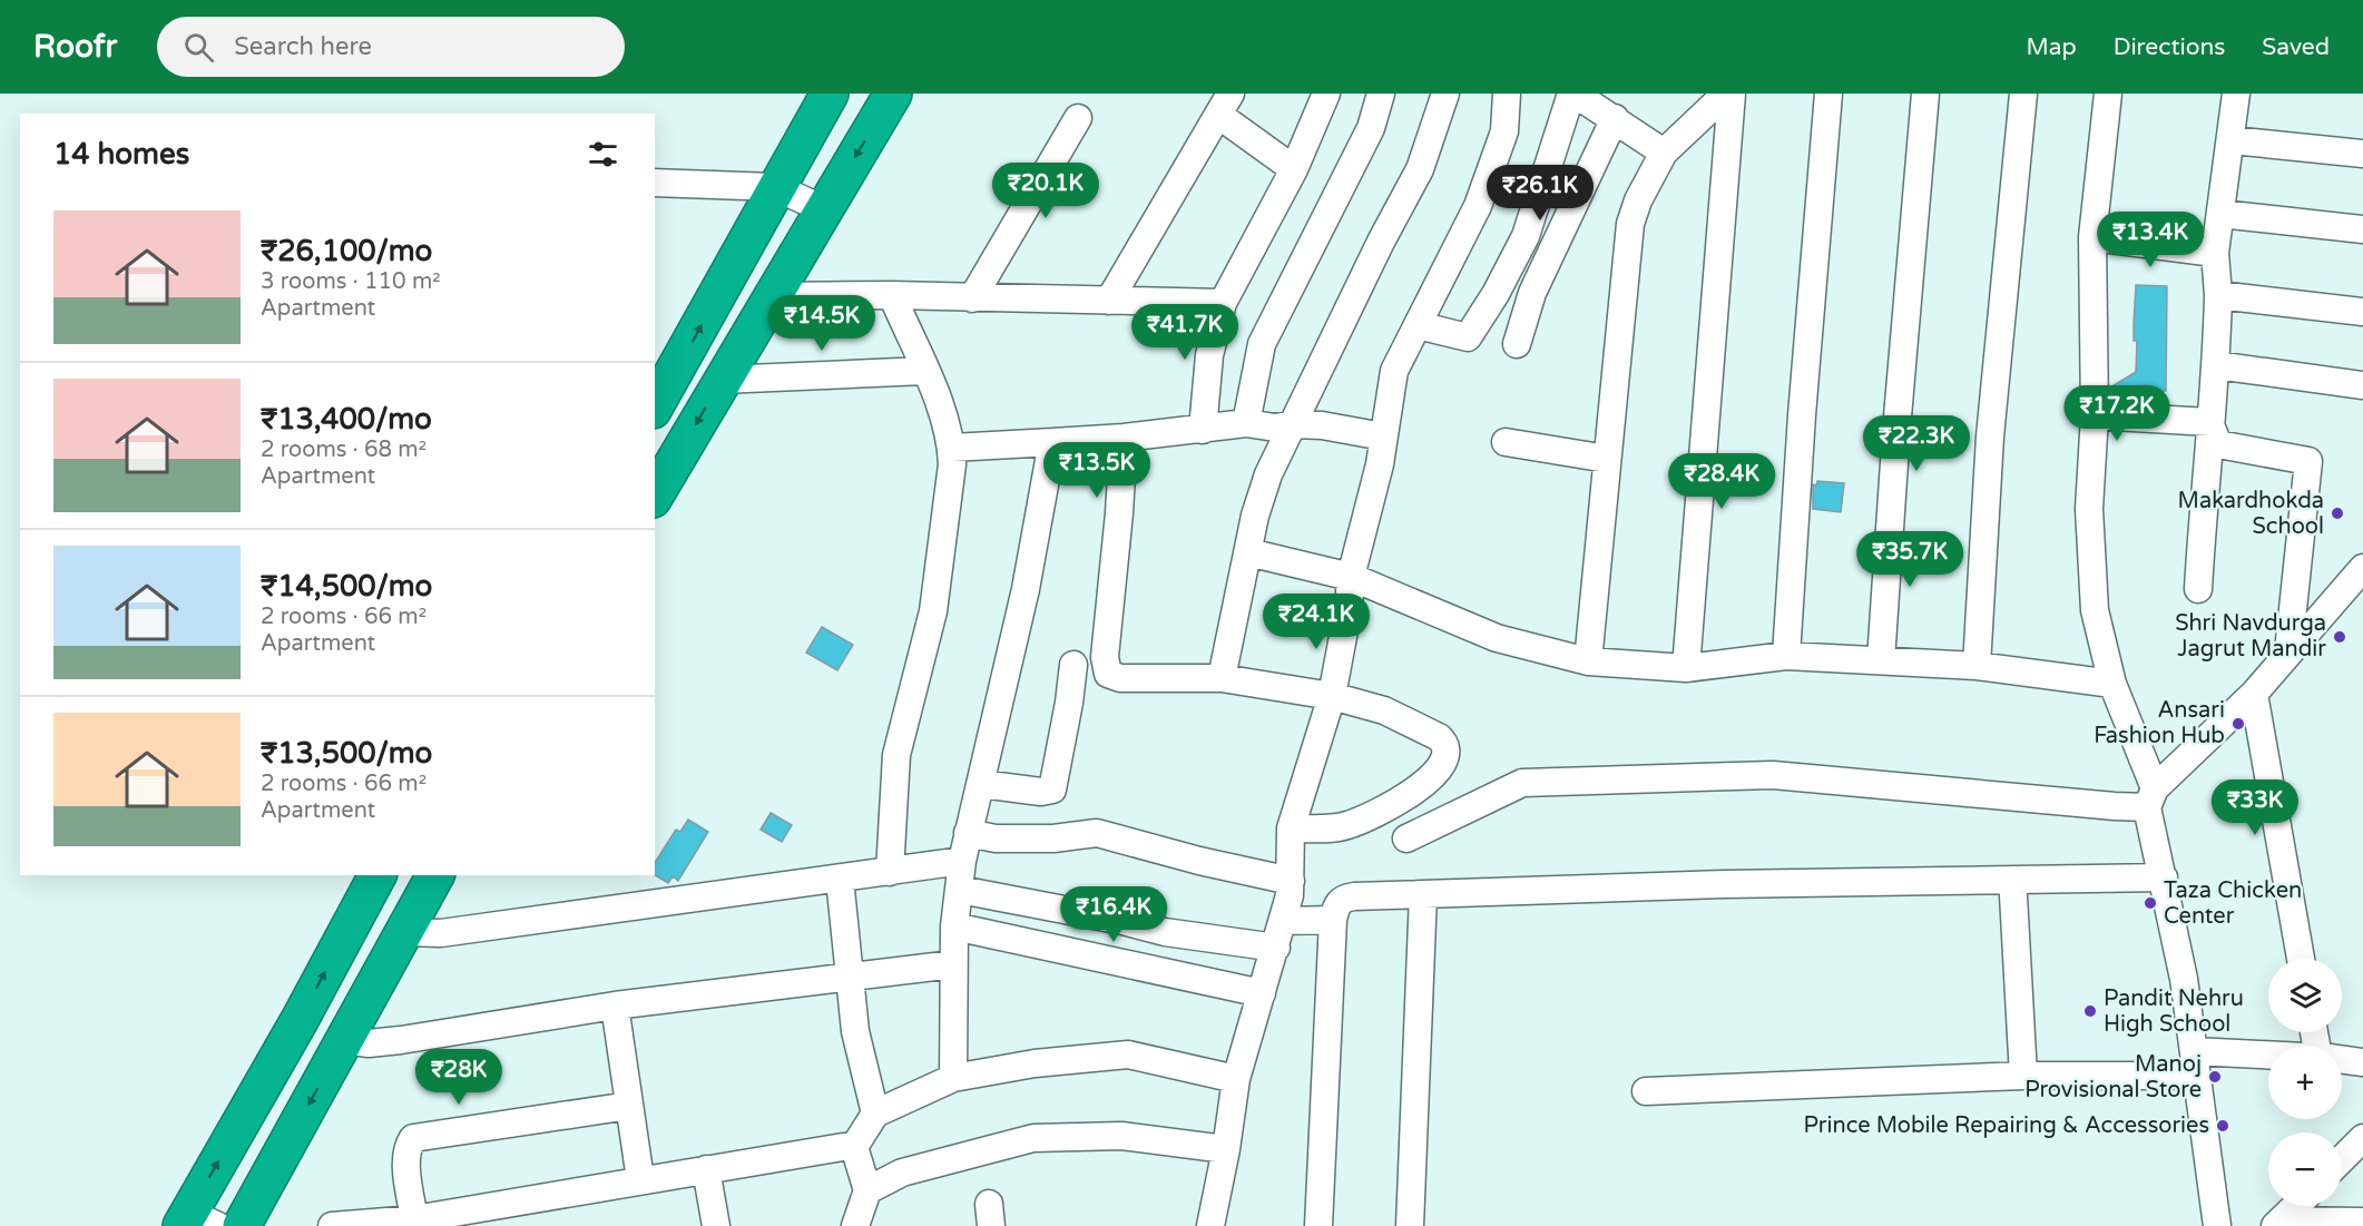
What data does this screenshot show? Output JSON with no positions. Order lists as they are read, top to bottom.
{
  "places": [
    "Makardhokda School",
    "Shri Navdurga Jagrut Mandir",
    "Ansari Fashion Hub",
    "Taza Chicken Center",
    "Pandit Nehru High School",
    "Manoj Provisional Store",
    "Prince Mobile Repairing & Accessories"
  ],
  "page": {
    "header": "Roofr",
    "search": "Search here",
    "nav": ["Map", "Directions", "Saved"],
    "heading": "14 homes",
    "price": [
      "₹20.1K",
      "₹26.1K",
      "₹13.4K",
      "₹14.5K",
      "₹41.7K",
      "₹17.2K",
      "₹22.3K",
      "₹13.5K",
      "₹28.4K",
      "₹35.7K",
      "₹24.1K",
      "₹33K",
      "₹16.4K",
      "₹28K"
    ],
    "list": [
      {
        "name": "₹26,100/mo",
        "note": "3 rooms · 110 m² · Apartment"
      },
      {
        "name": "₹13,400/mo",
        "note": "2 rooms · 68 m² · Apartment"
      },
      {
        "name": "₹14,500/mo",
        "note": "2 rooms · 66 m² · Apartment"
      },
      {
        "name": "₹13,500/mo",
        "note": "2 rooms · 66 m² · Apartment"
      }
    ],
    "map_buttons": ["+", "−"]
  }
}
